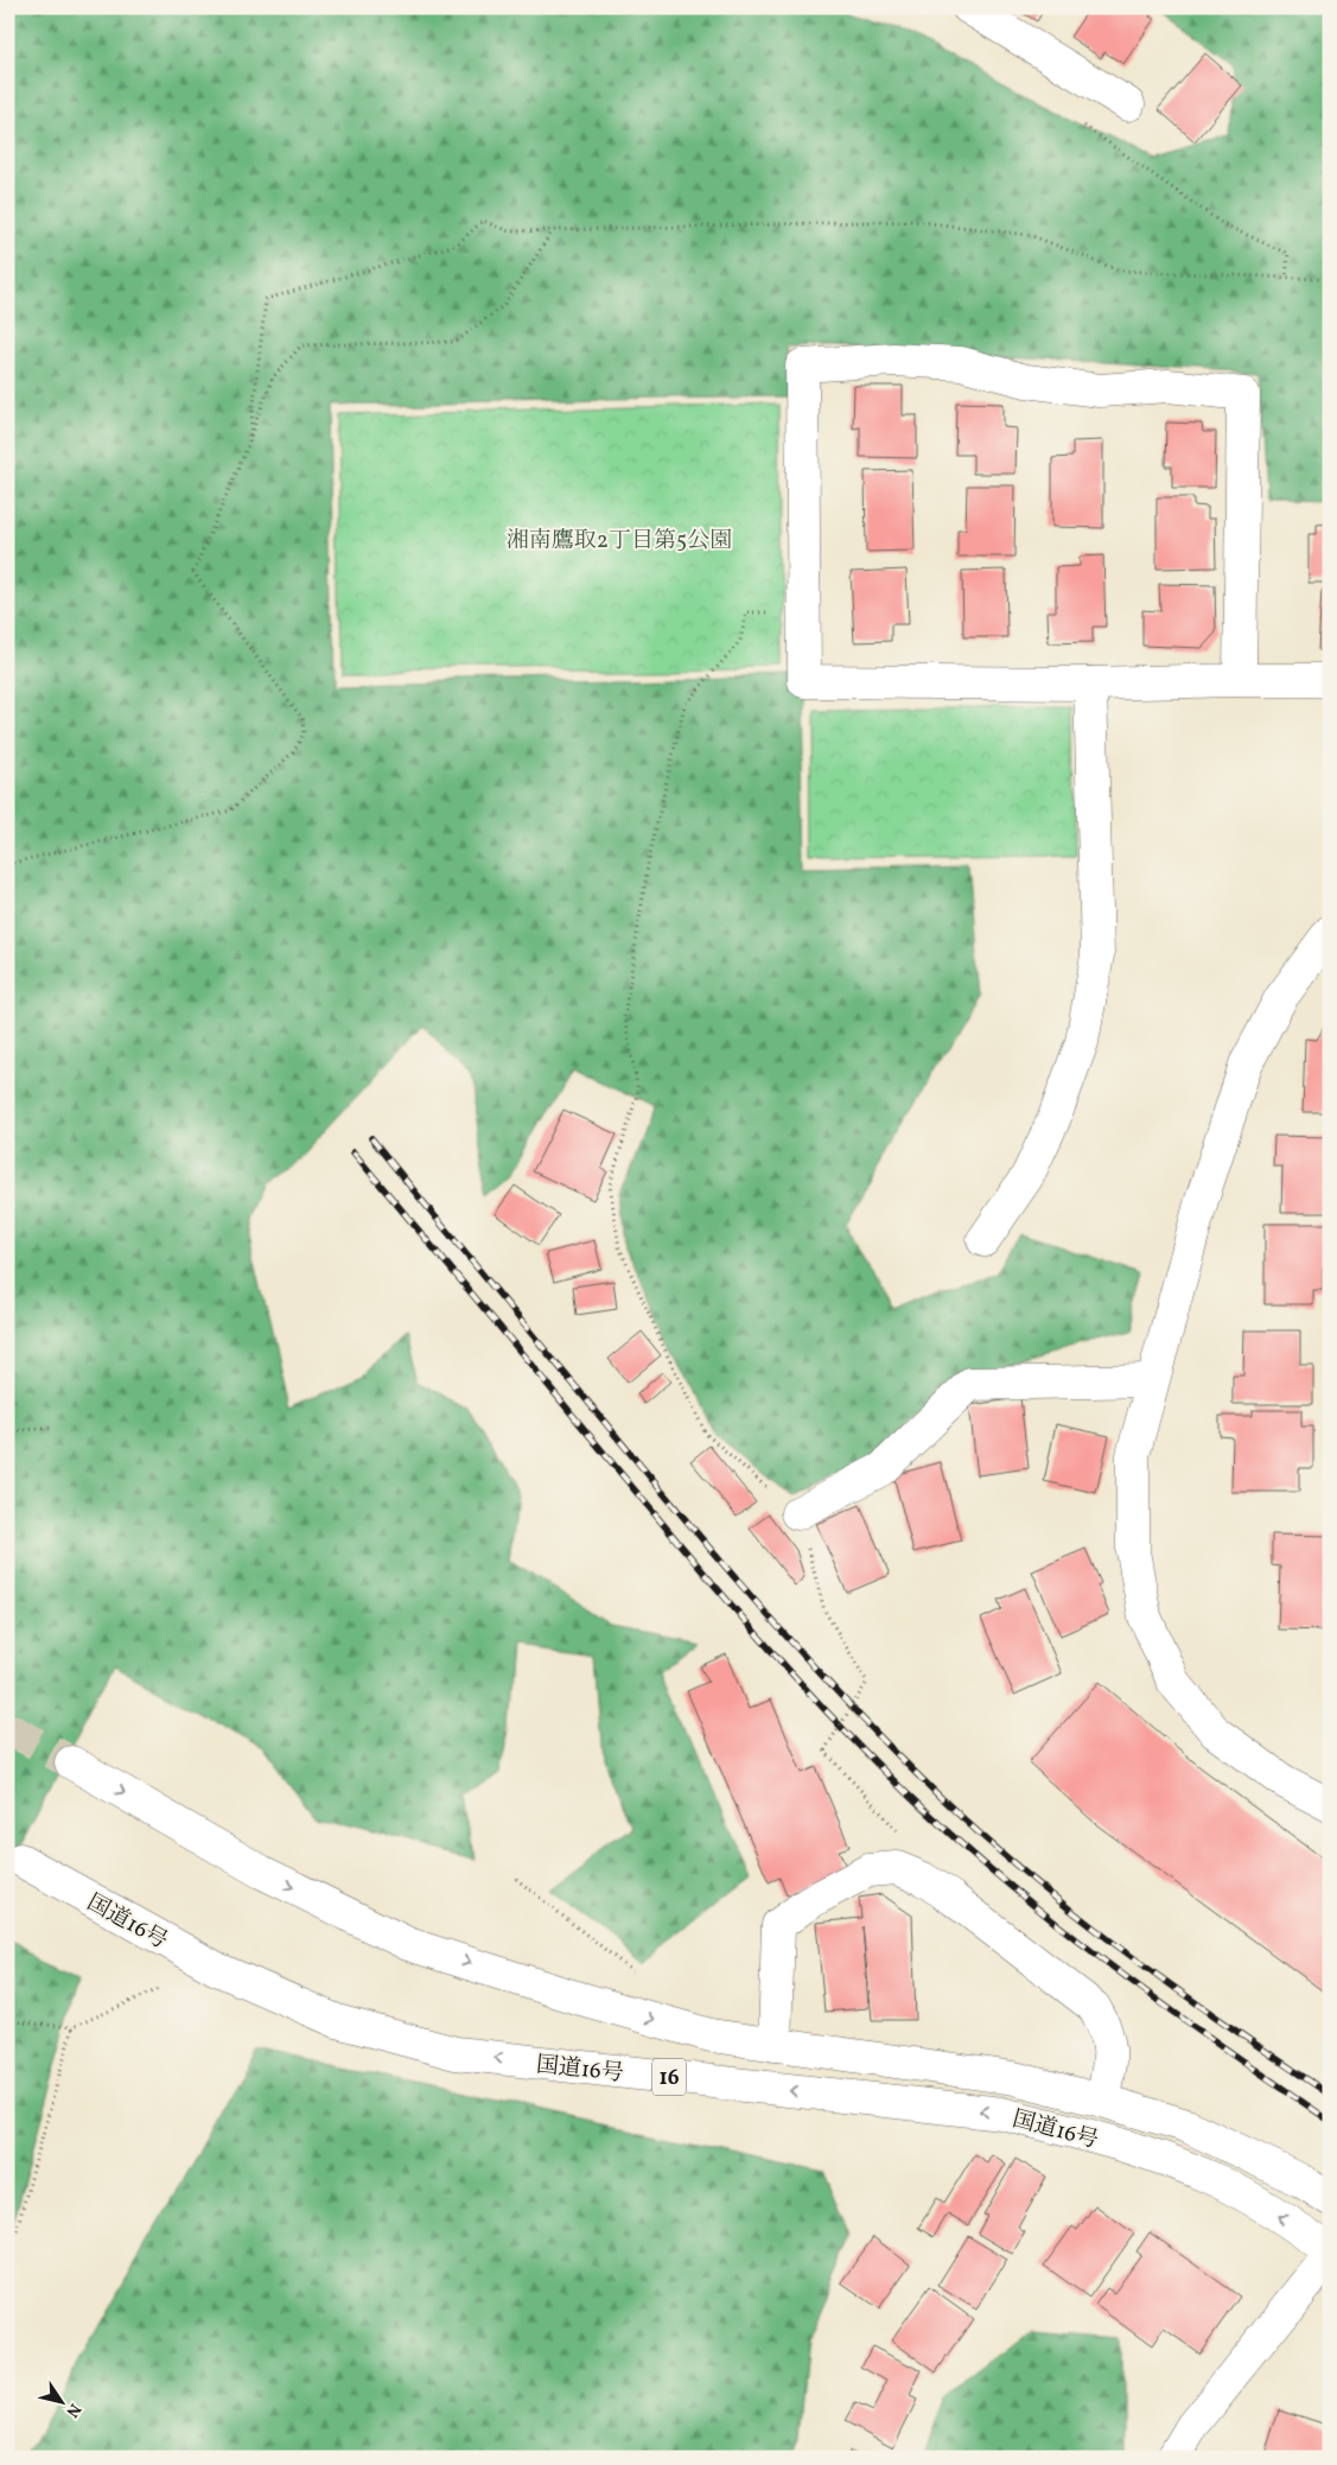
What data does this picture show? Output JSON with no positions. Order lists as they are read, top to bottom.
{
  "streets": {
    "main road": ["国道16号", "16"]
  },
  "parks": ["湘南鷹取2丁目第5公園"],
  "north": "bottom right"
}
